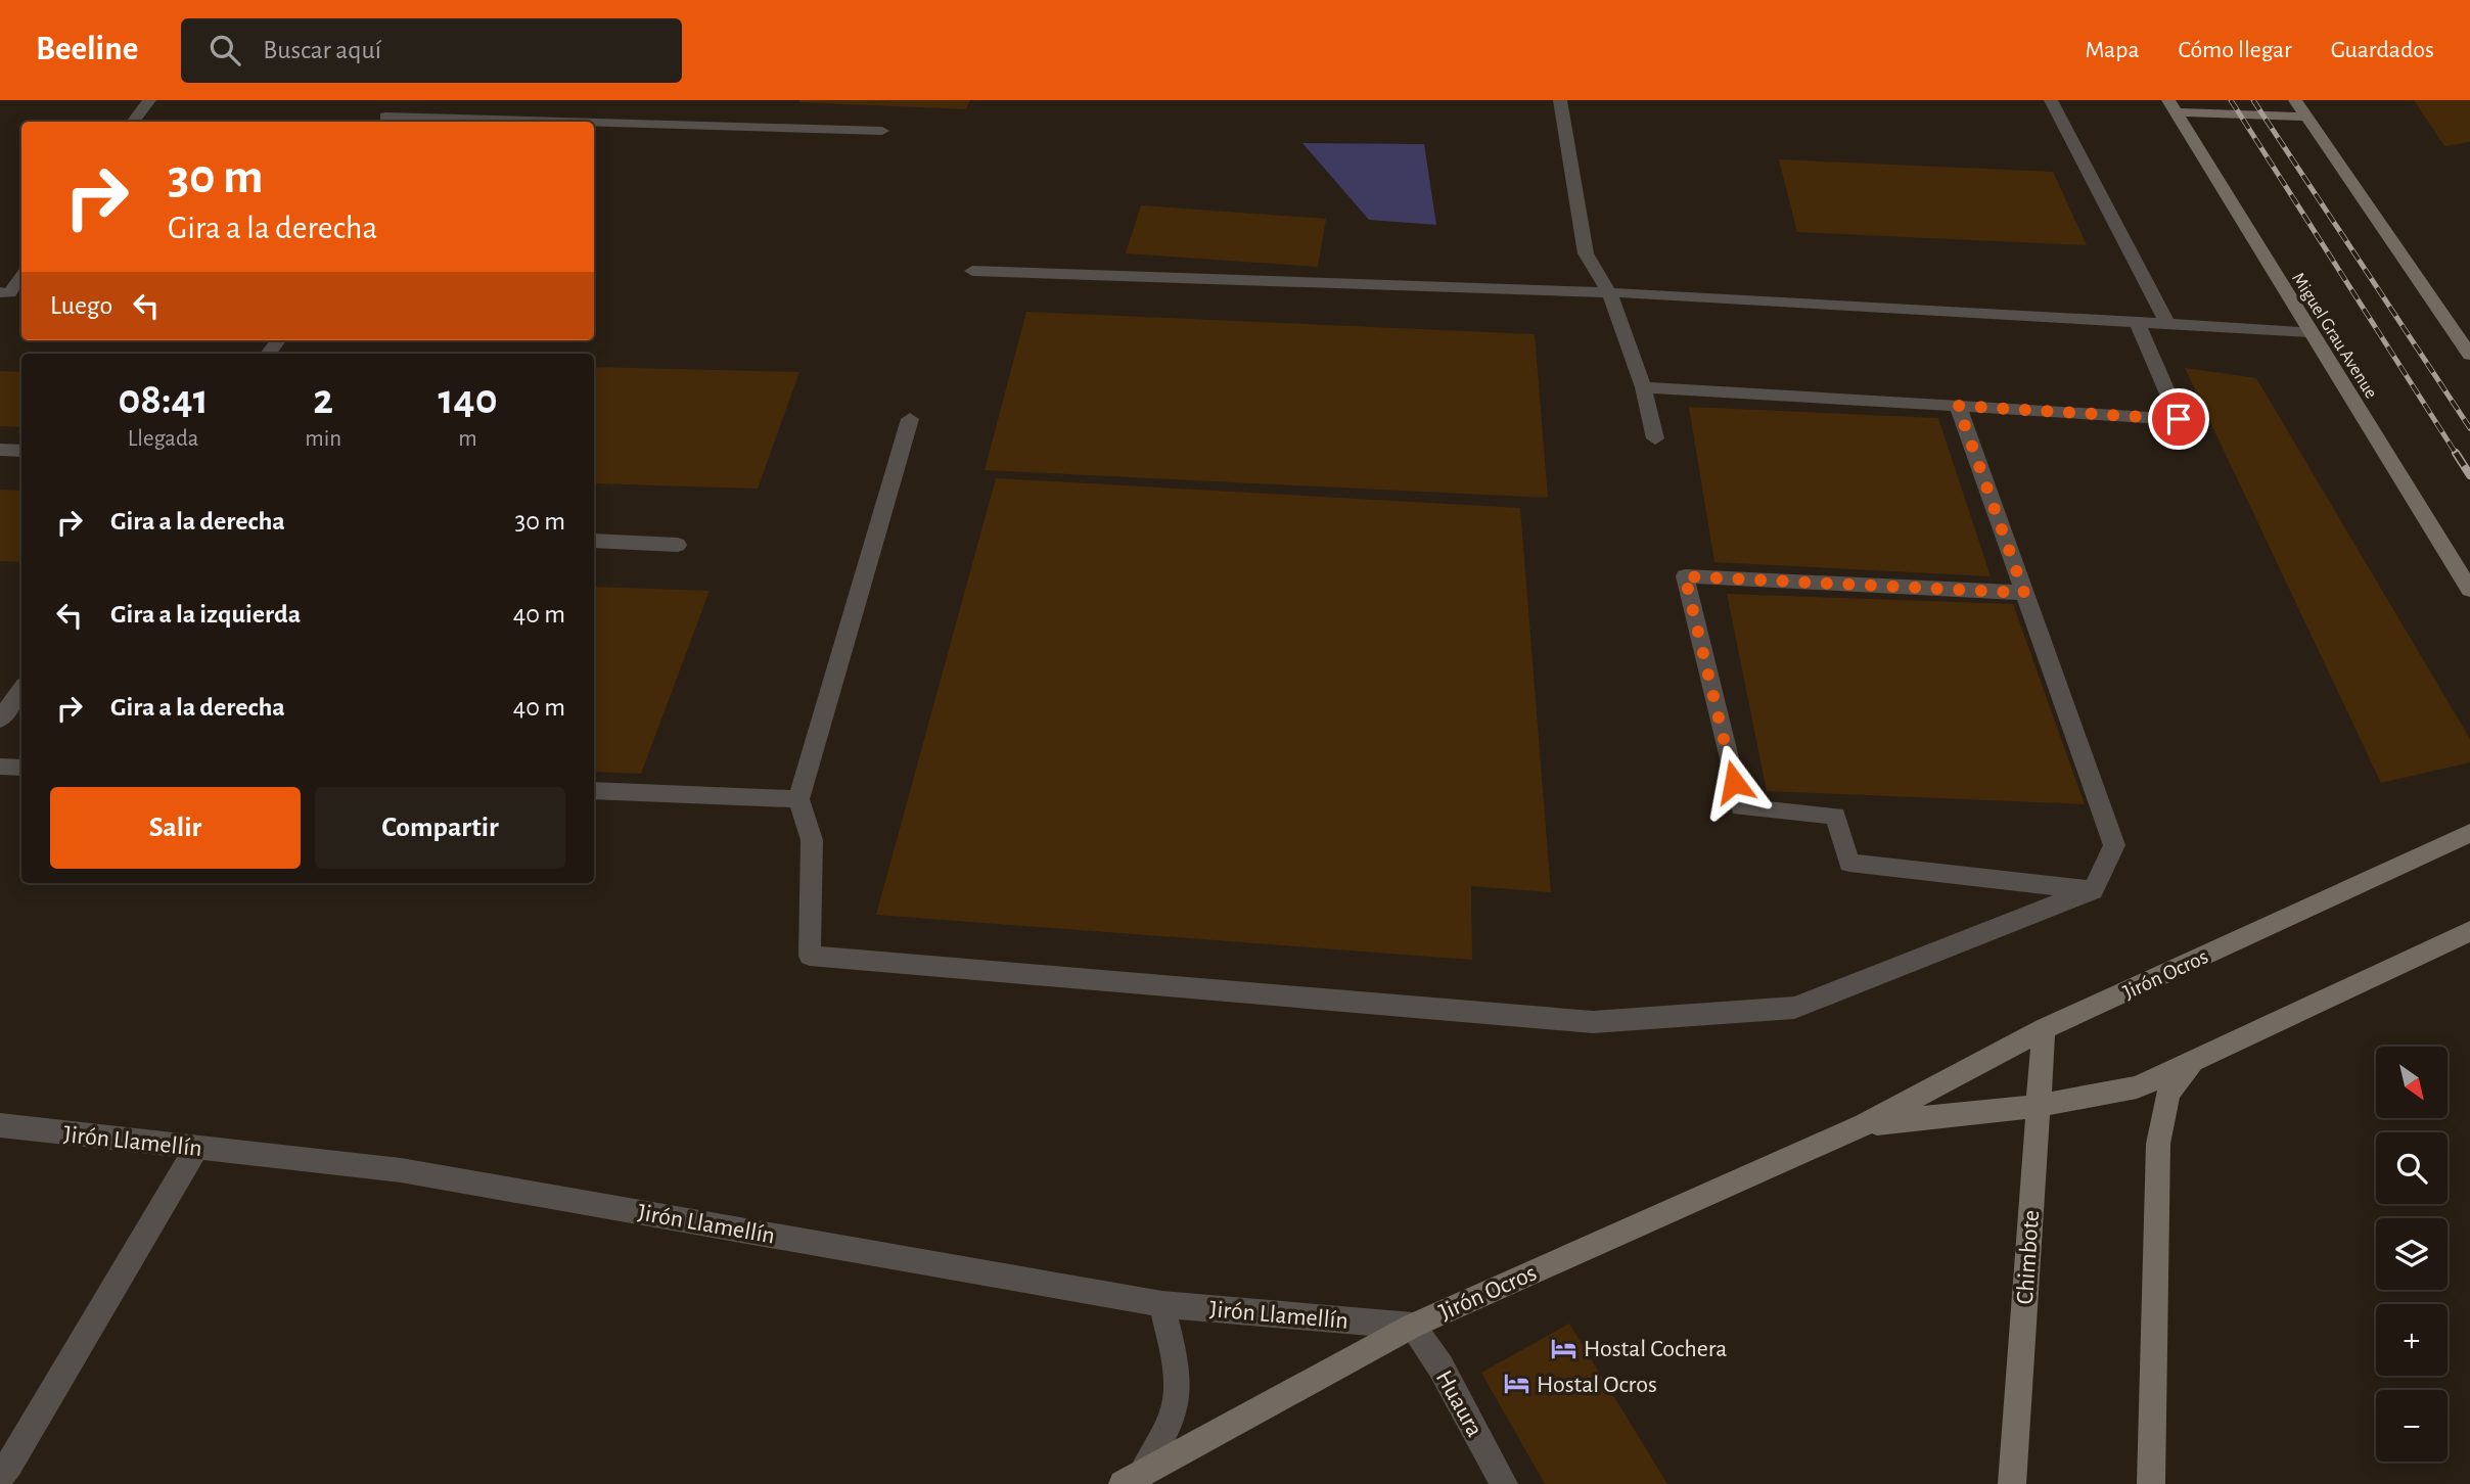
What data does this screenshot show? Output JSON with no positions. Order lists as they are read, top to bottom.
{
  "streets": {
    "main road": ["Miguel Grau Avenue", "Jirón Ocros", "Chimbote"],
    "street": ["Jirón Llamellín", "Huaura"]
  },
  "crossings": [
    ["Jirón Ocros", "Jirón Llamellín"],
    ["Jirón Ocros", "Chimbote"],
    ["Jirón Ocros", "Huaura"],
    ["Jirón Llamellín", "Huaura"]
  ],
  "places": {
    "hotel": ["Hostal Cochera", "Hostal Ocros"]
  },
  "north": "bottom right",
  "page": {
    "header": "Beeline",
    "search": "Buscar aquí",
    "nav": ["Mapa", "Cómo llegar", "Guardados"],
    "turn": ["30 m", "Gira a la derecha"],
    "then": "Luego",
    "eta": [
      "08:41",
      "Llegada",
      "2",
      "min",
      "140",
      "m"
    ],
    "list": [
      {
        "name": "Gira a la derecha",
        "value": "30 m"
      },
      {
        "name": "Gira a la izquierda",
        "value": "40 m"
      },
      {
        "name": "Gira a la derecha",
        "value": "40 m"
      }
    ],
    "buttons": ["Salir", "Compartir"],
    "map_buttons": ["+", "−"]
  }
}
